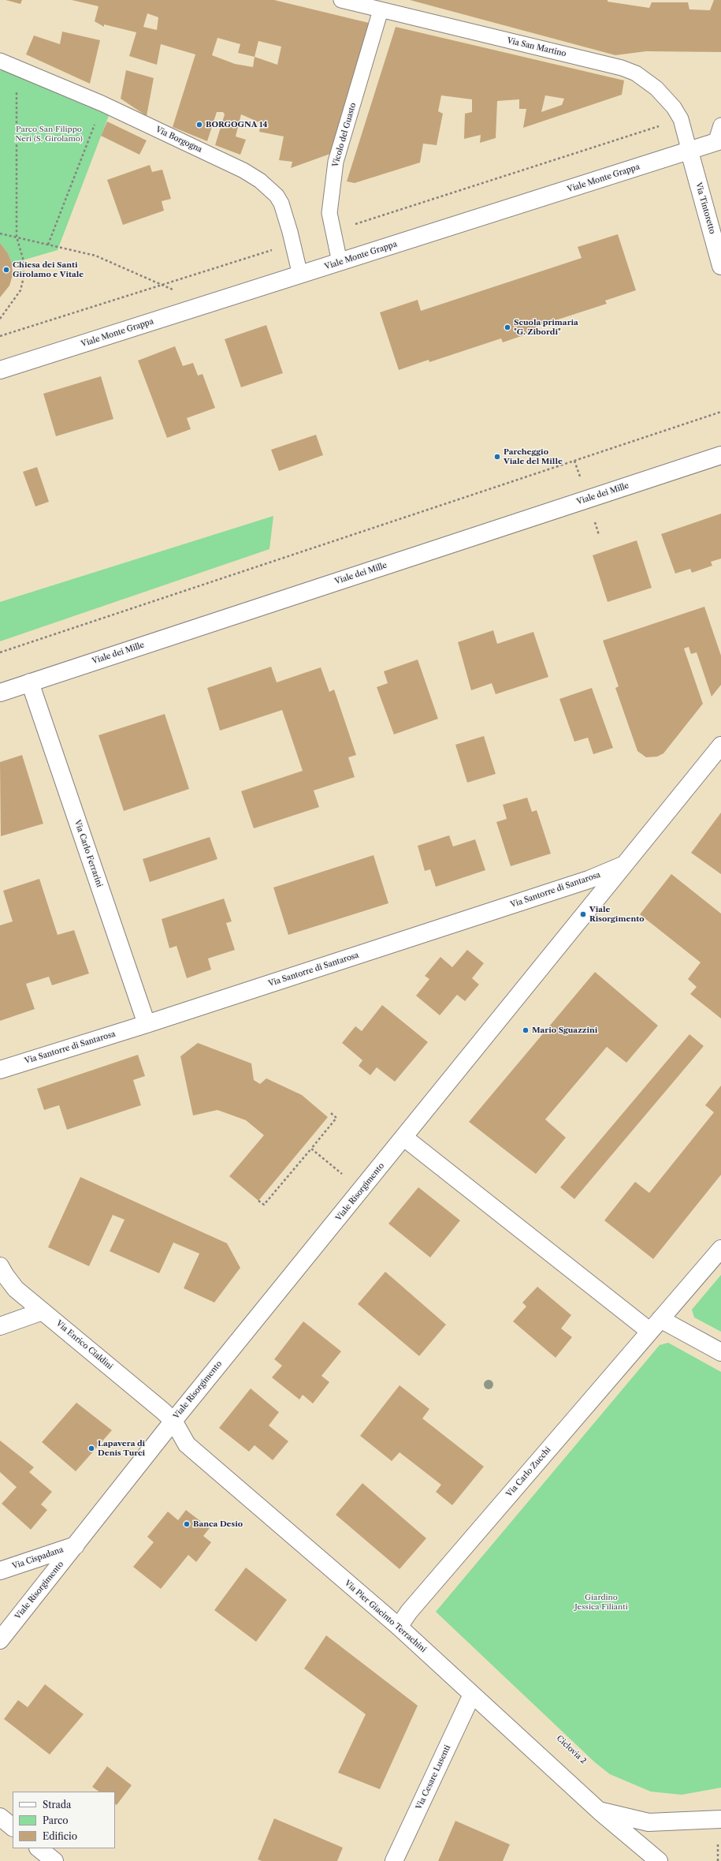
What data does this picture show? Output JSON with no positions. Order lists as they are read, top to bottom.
{
  "streets": {
    "street": [
      "Viale Monte Grappa",
      "Via Tintoretto",
      "Viale dei Mille",
      "Via Carlo Ferrarini",
      "Via Santorre di Santarosa",
      "Viale Risorgimento",
      "Via Enrico Cialdini",
      "Via Carlo Zucchi",
      "Via Cispadana",
      "Via Pier Giacinto Terrachini",
      "Via Cesare Lusenti"
    ],
    "lane": ["Via San Martino", "Vicolo del Guasto", "Via Borgogna"]
  },
  "crossings": [
    ["Via San Martino", "Vicolo del Guasto"],
    ["Via San Martino", "Viale Monte Grappa"],
    ["Via San Martino", "Via Tintoretto"],
    ["Vicolo del Guasto", "Viale Monte Grappa"],
    ["Via Borgogna", "Viale Monte Grappa"],
    ["Viale Monte Grappa", "Via Tintoretto"],
    ["Viale dei Mille", "Via Carlo Ferrarini"],
    ["Via Carlo Ferrarini", "Via Santorre di Santarosa"],
    ["Via Santorre di Santarosa", "Viale Risorgimento"],
    ["Viale Risorgimento", "Via Enrico Cialdini"],
    ["Viale Risorgimento", "Via Cispadana"],
    ["Viale Risorgimento", "Via Pier Giacinto Terrachini"],
    ["Via Enrico Cialdini", "Via Pier Giacinto Terrachini"],
    ["Via Carlo Zucchi", "Via Pier Giacinto Terrachini"],
    ["Via Pier Giacinto Terrachini", "Via Cesare Lusenti"]
  ],
  "parks": ["Parco San Filippo Neri (S. Girolamo)", "Giardino Jessica Filianti"],
  "places": [
    "BORGOGNA 14",
    "Chiesa dei Santi Girolamo e Vitale",
    "Scuola primaria \"G. Zibordi\"",
    "Parcheggio Viale del Mille",
    "Viale Risorgimento",
    "Mario Sguazzini",
    "Lapavera di Denis Turci",
    "Banca Desio"
  ],
  "legend": ["Strada", "Parco", "Edificio"]
}
